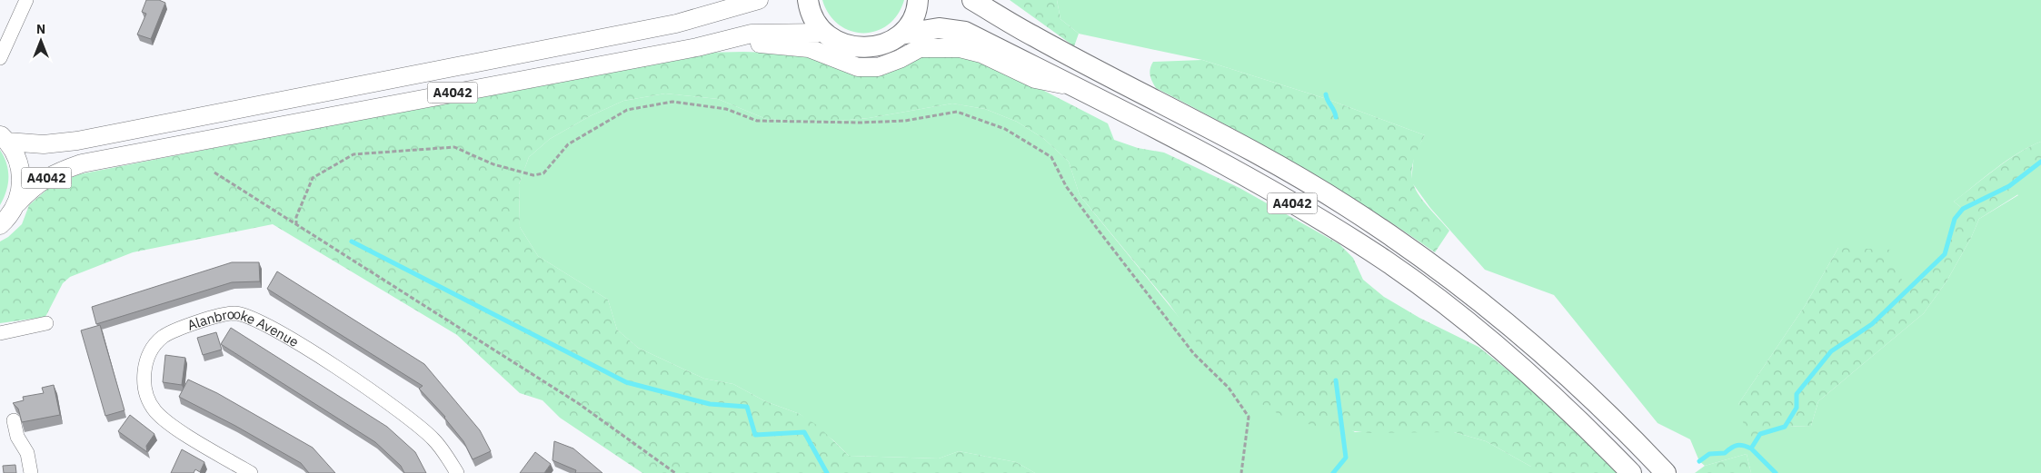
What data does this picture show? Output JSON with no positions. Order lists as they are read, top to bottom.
{
  "streets": {
    "highway": ["A4042"],
    "street": ["Alanbrooke Avenue"]
  },
  "north": "top"
}
